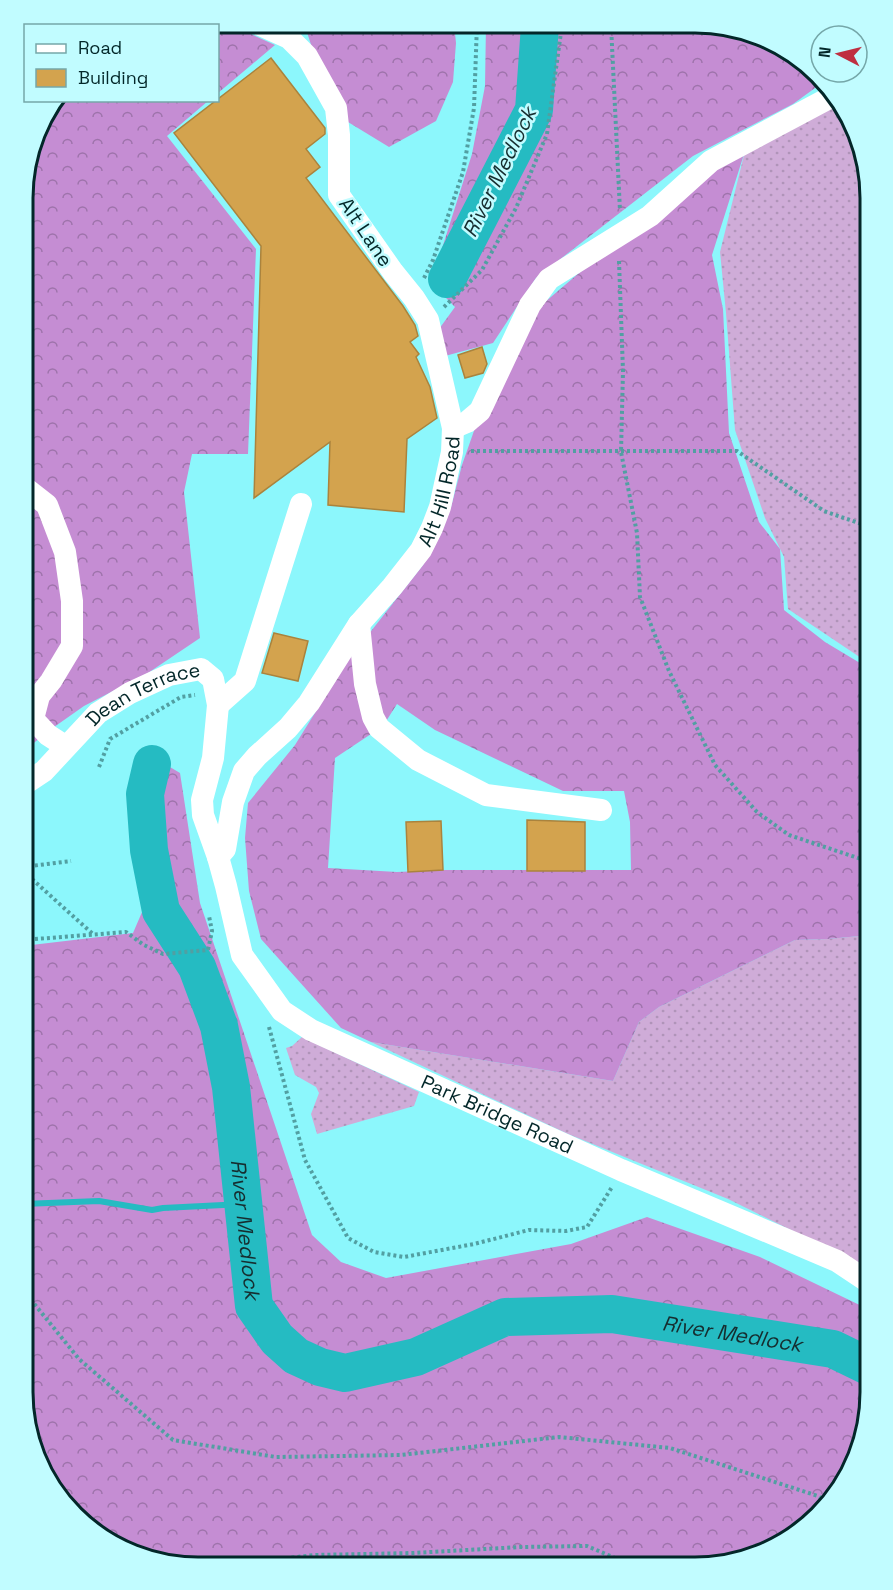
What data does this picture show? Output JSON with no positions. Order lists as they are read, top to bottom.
{
  "streets": {
    "street": [
      "Alt Lane",
      "Alt Hill Road",
      "Dean Terrace",
      "Park Bridge Road"
    ]
  },
  "crossings": [
    ["Alt Lane", "Alt Hill Road"],
    ["Alt Hill Road", "Dean Terrace"],
    ["Alt Hill Road", "Park Bridge Road"],
    ["Dean Terrace", "Park Bridge Road"]
  ],
  "water": ["River Medlock"],
  "legend": ["Road", "Building"],
  "north": "left"
}
